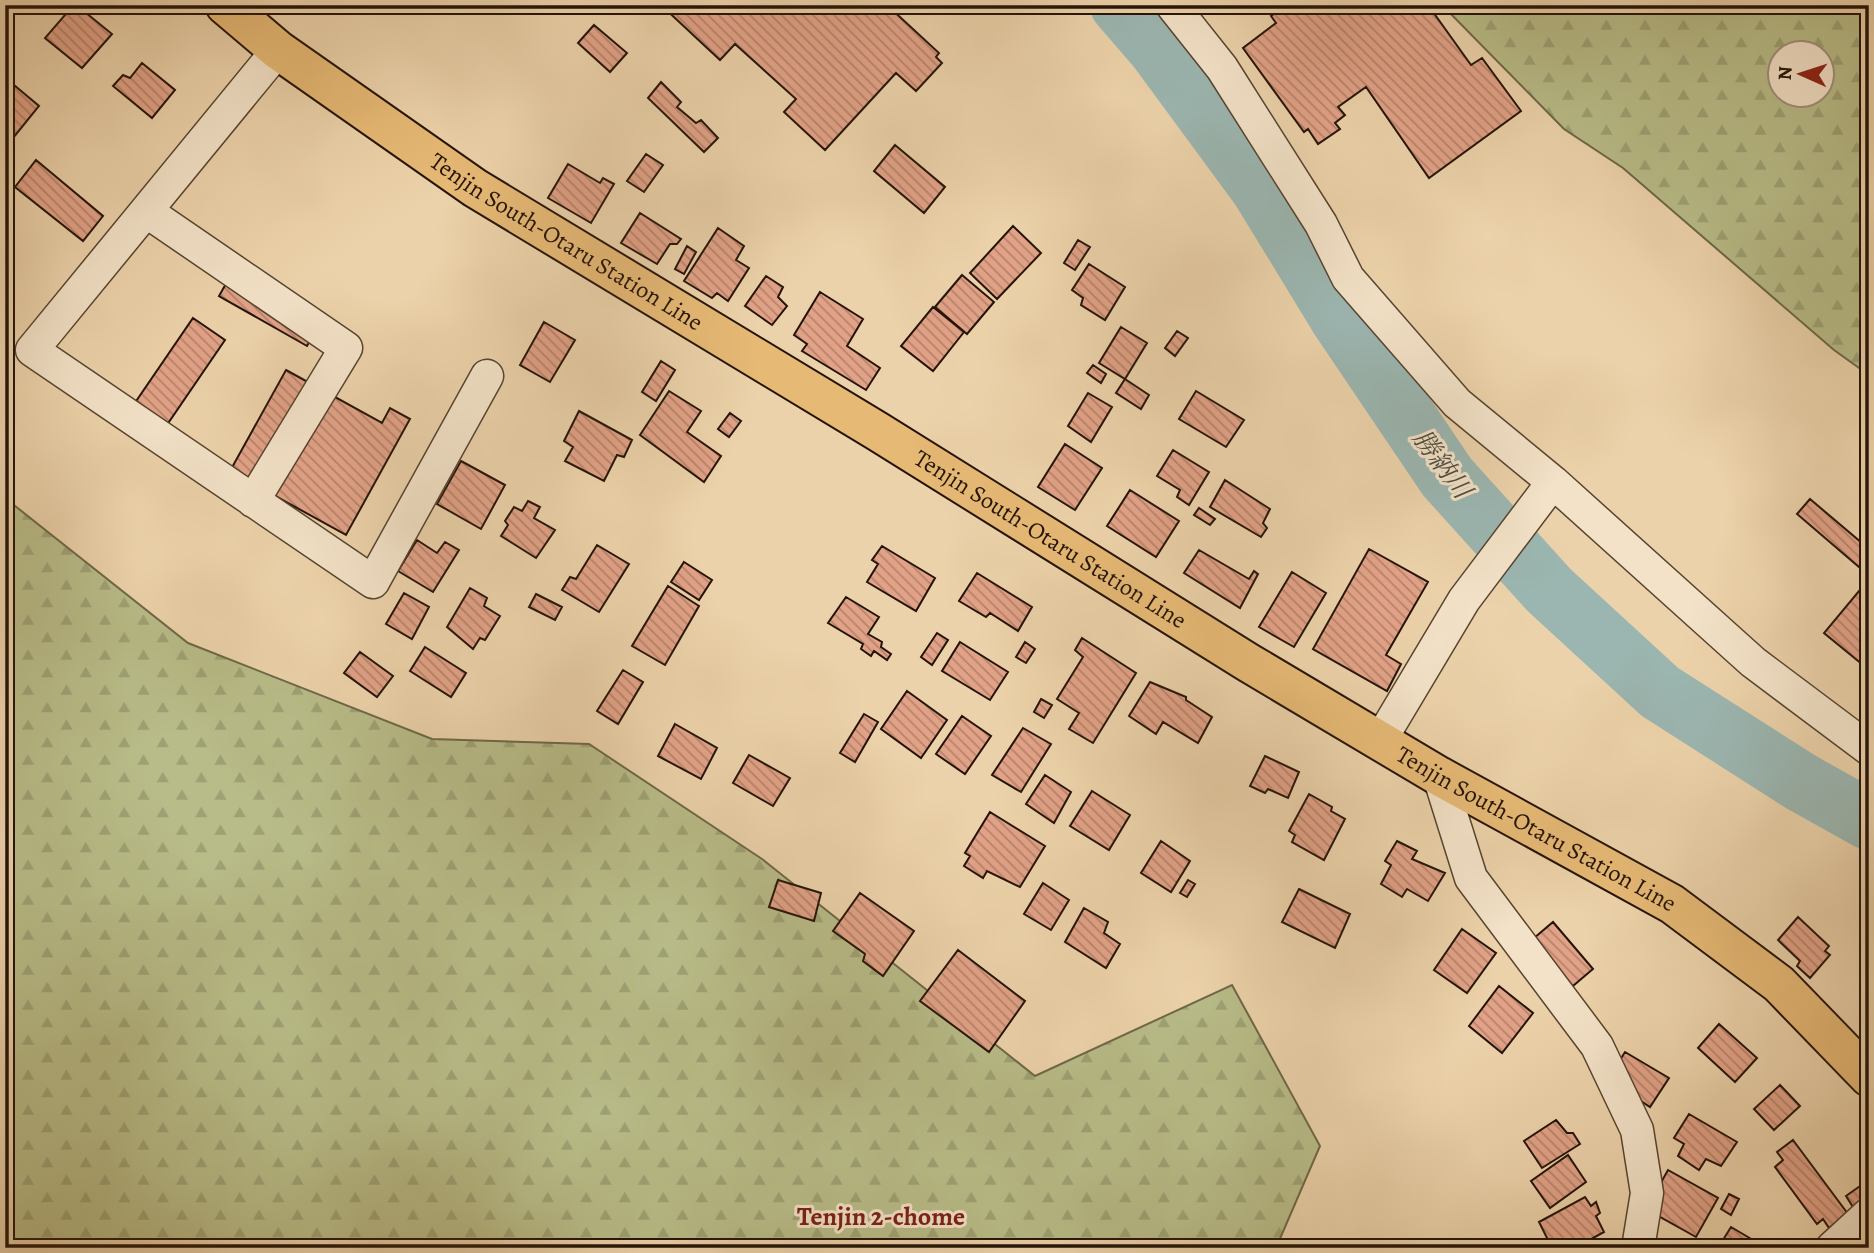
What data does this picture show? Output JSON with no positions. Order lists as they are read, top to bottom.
{
  "streets": {
    "main road": ["Tenjin South-Otaru Station Line"]
  },
  "districts": ["Tenjin 2-chome"],
  "water": ["勝納川"],
  "north": "left"
}
